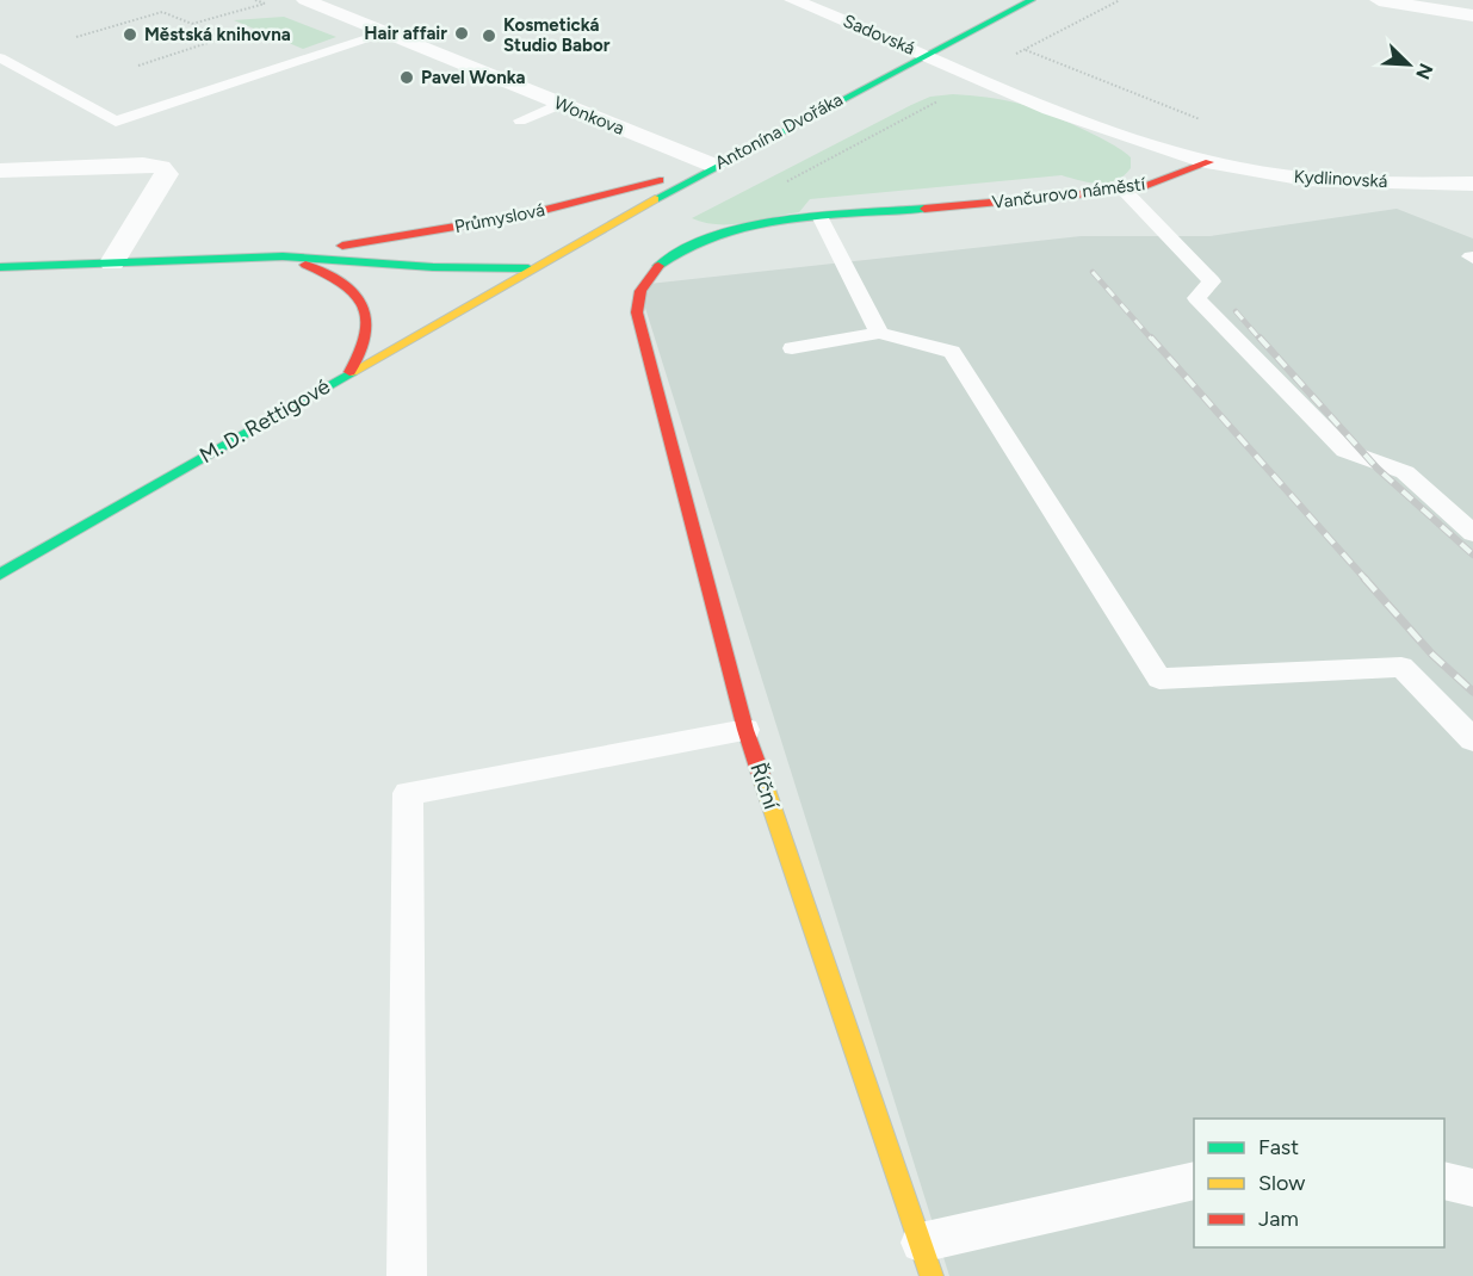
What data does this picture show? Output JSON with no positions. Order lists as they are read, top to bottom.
{
  "streets": {
    "main road": [
      "Antonína Dvořáka",
      "Vančurovo náměstí",
      "Průmyslová",
      "M. D. Rettigové",
      "Říční"
    ],
    "street": ["Sadovská", "Wonkova", "Kydlinovská"]
  },
  "crossings": [
    ["Sadovská", "Antonína Dvořáka"],
    ["Sadovská", "Vančurovo náměstí"],
    ["Wonkova", "Antonína Dvořáka"],
    ["Wonkova", "Průmyslová"],
    ["Antonína Dvořáka", "Vančurovo náměstí"],
    ["Antonína Dvořáka", "Průmyslová"],
    ["Antonína Dvořáka", "M. D. Rettigové"],
    ["Kydlinovská", "Vančurovo náměstí"],
    ["Vančurovo náměstí", "Říční"],
    ["Průmyslová", "M. D. Rettigové"]
  ],
  "places": [
    "Hair affair",
    "Městská knihovna",
    "Kosmetická Studio Babor",
    "Pavel Wonka"
  ],
  "legend": ["Fast", "Slow", "Jam"],
  "north": "bottom right"
}
